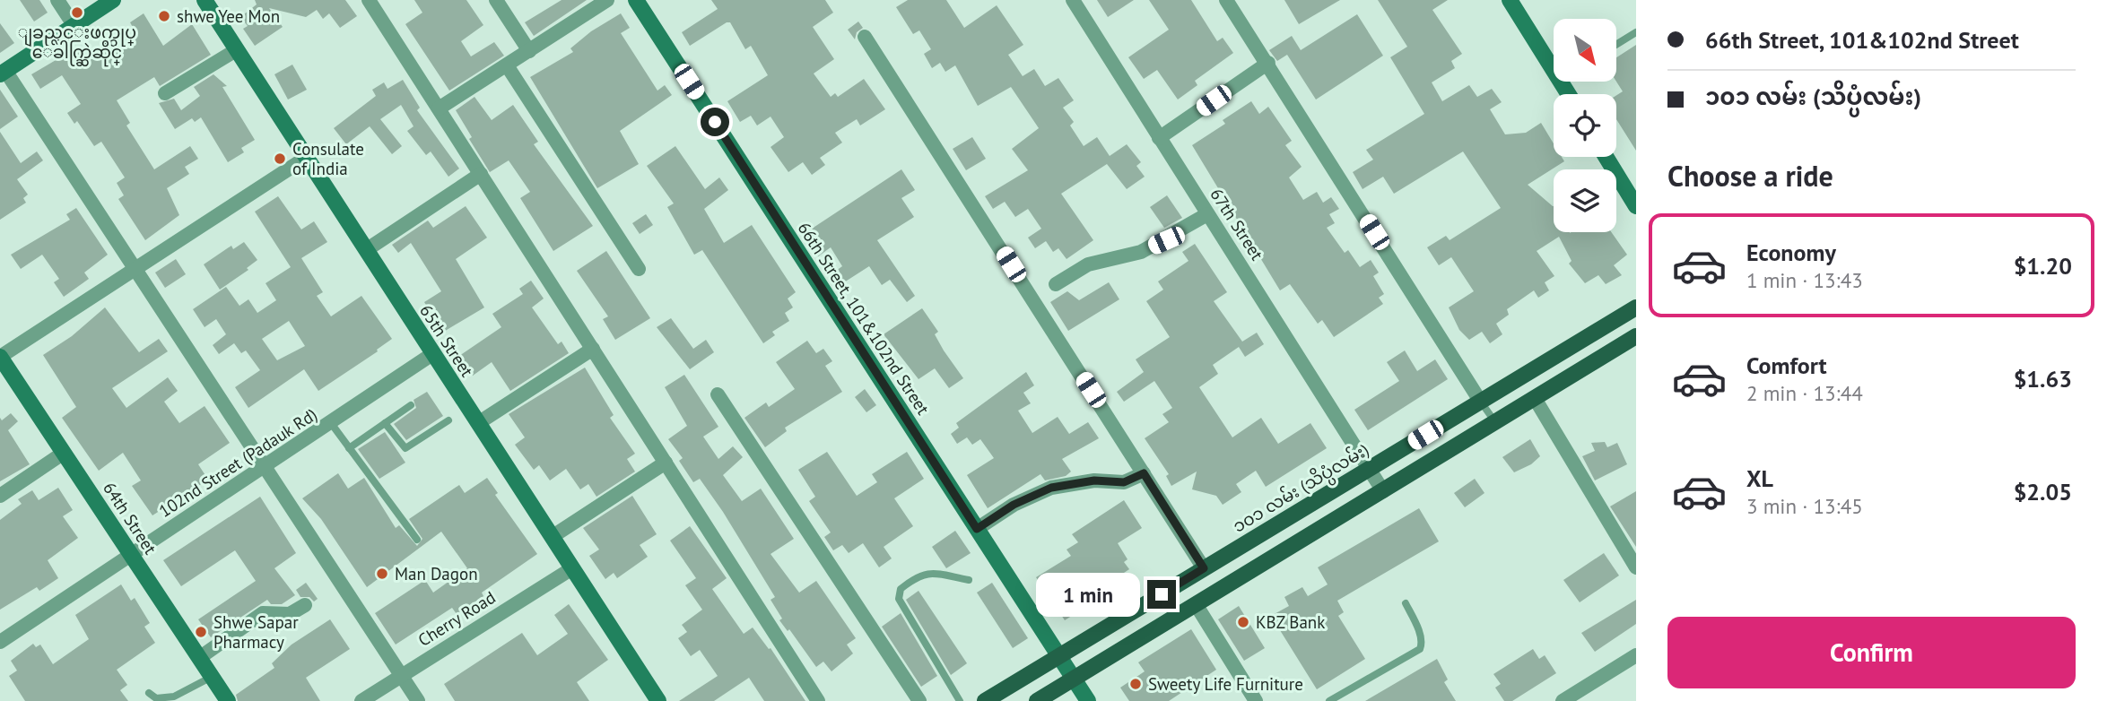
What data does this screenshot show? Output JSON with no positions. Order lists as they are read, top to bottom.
{
  "streets": {
    "main road": ["၁၀၁ လမ်း (သိပ္ပံလမ်း)"],
    "street": [
      "67th Street",
      "66th Street, 101&102nd Street",
      "65th Street",
      "102nd Street (Padauk Rd)",
      "64th Street",
      "Cherry Road"
    ]
  },
  "crossings": [
    ["67th Street", "၁၀၁ လမ်း (သိပ္ပံလမ်း)"],
    ["66th Street, 101&102nd Street", "၁၀၁ လမ်း (သိပ္ပံလမ်း)"],
    ["65th Street", "102nd Street (Padauk Rd)"],
    ["65th Street", "Cherry Road"],
    ["102nd Street (Padauk Rd)", "64th Street"]
  ],
  "places": [
    "ျခည္လင္းဖက္ထုပ္ ေခါက္ဆြဲဆိုင္",
    "shwe Yee Mon",
    "Consulate of India",
    "Man Dagon",
    "KBZ Bank",
    "Shwe Sapar Pharmacy",
    "Sweety Life Furniture"
  ],
  "north": "bottom right",
  "page": {
    "banner": ["66th Street, 101&102nd Street", "၁၀၁ လမ်း (သိပ္ပံလမ်း)"],
    "heading": "Choose a ride",
    "list": [
      {
        "name": "Economy",
        "note": "1 min · 13:43",
        "value": "$1.20"
      },
      {
        "name": "Comfort",
        "note": "2 min · 13:44",
        "value": "$1.63"
      },
      {
        "name": "XL",
        "note": "3 min · 13:45",
        "value": "$2.05"
      }
    ],
    "bubble": "1 min",
    "buttons": "Confirm"
  }
}
